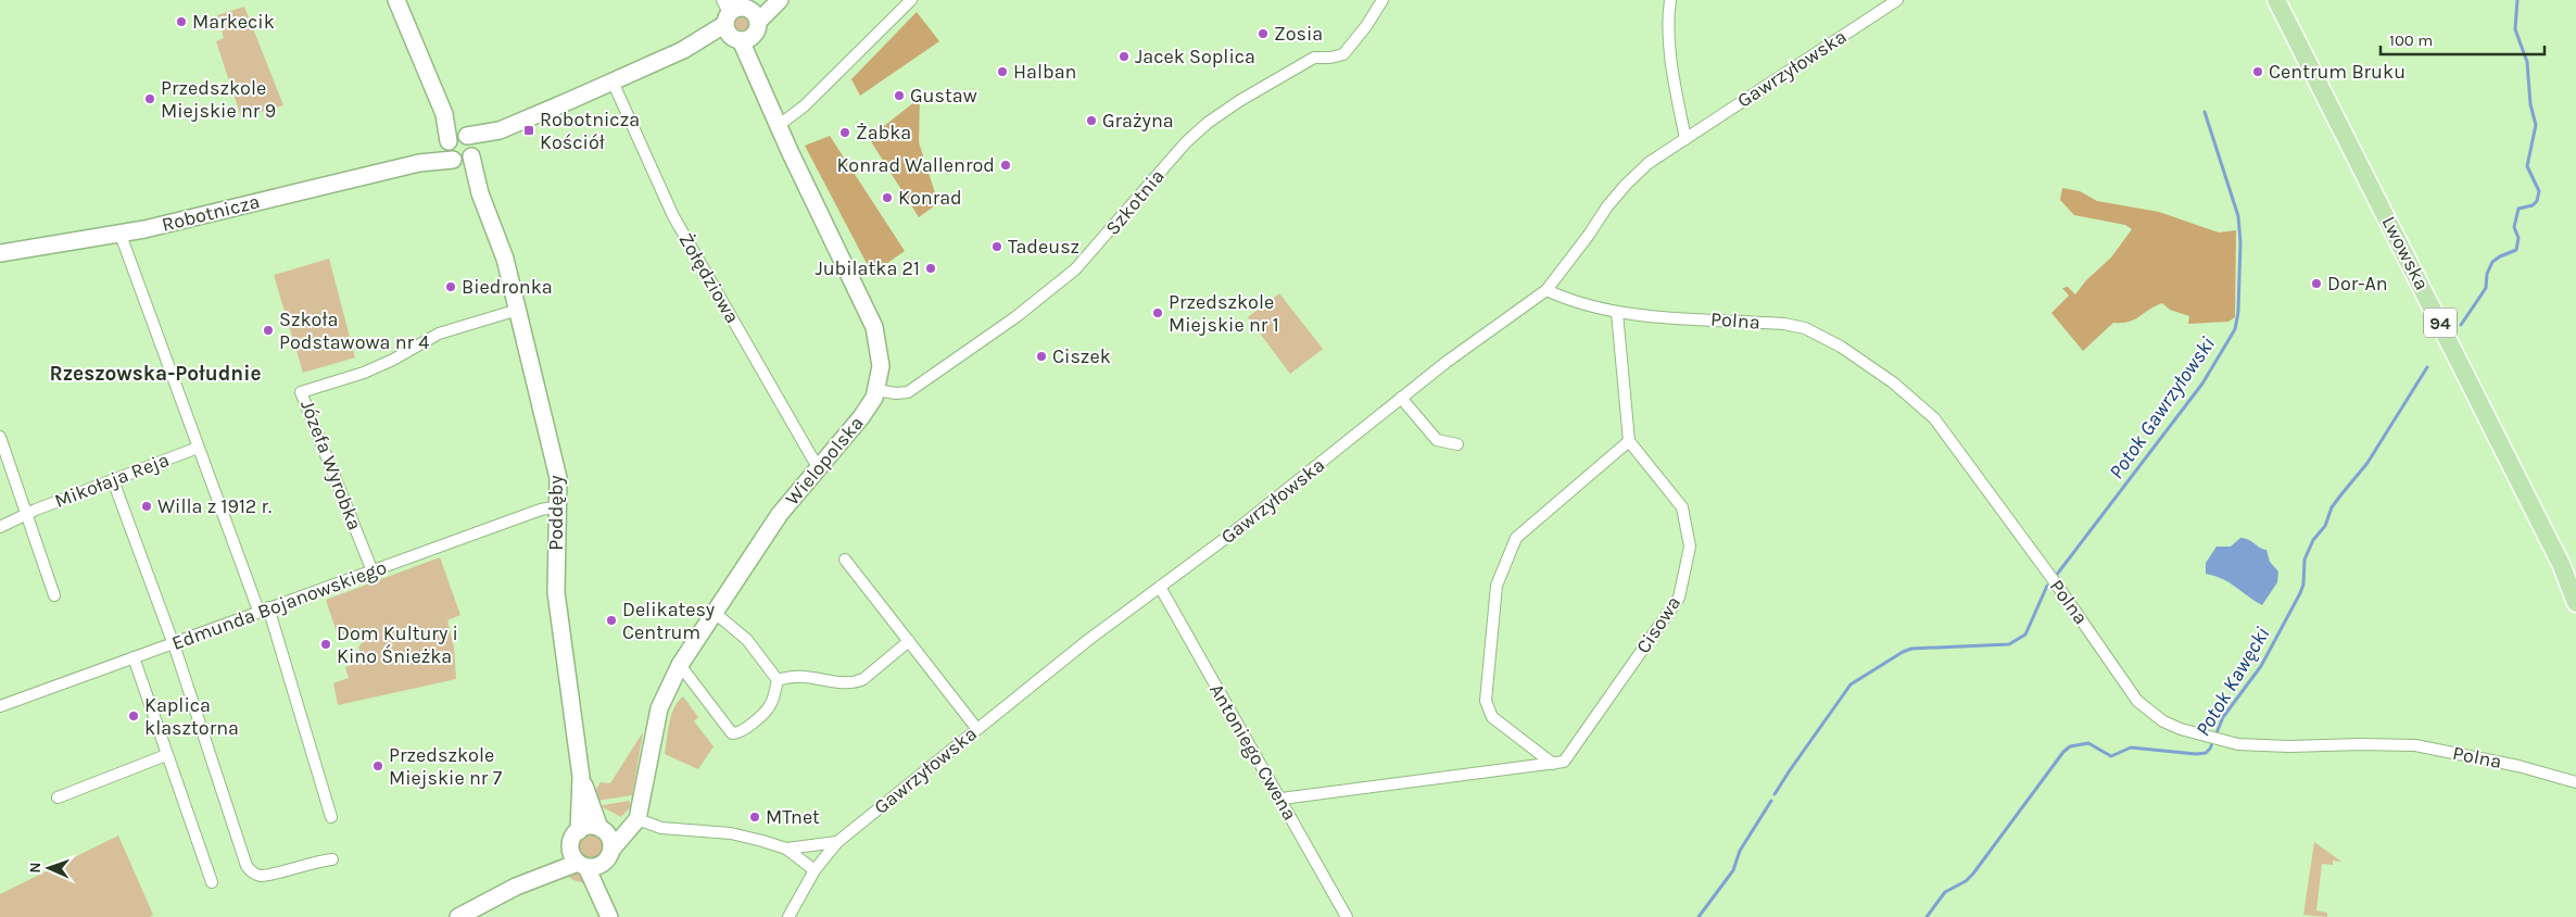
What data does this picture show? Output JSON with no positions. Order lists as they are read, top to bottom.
{
  "streets": {
    "main road": ["Lwowska", "94"],
    "street": [
      "Gawrzyłowska",
      "Szkotnia",
      "Robotnicza",
      "Żołędziowa",
      "Polna",
      "Wielopolska",
      "Józefa Wyrobka",
      "Mikołaja Reja",
      "Poddęby",
      "Edmunda Bojanowskiego",
      "Cisowa",
      "Antoniego Cwena"
    ]
  },
  "crossings": [
    ["Gawrzyłowska", "Polna"],
    ["Gawrzyłowska", "Antoniego Cwena"],
    ["Szkotnia", "Wielopolska"],
    ["Robotnicza", "Poddęby"],
    ["Żołędziowa", "Wielopolska"],
    ["Józefa Wyrobka", "Poddęby"],
    ["Józefa Wyrobka", "Edmunda Bojanowskiego"],
    ["Poddęby", "Edmunda Bojanowskiego"]
  ],
  "districts": ["Rzeszowska-Południe"],
  "water": ["Potok Gawrzyłowski", "Potok Kawęcki"],
  "places": {
    "other": [
      "Markecik",
      "Zosia",
      "Jacek Soplica",
      "Halban",
      "Centrum Bruku",
      "Gustaw",
      "Przedszkole Miejskie nr 9",
      "Grażyna",
      "Żabka",
      "Konrad Wallenrod",
      "Konrad",
      "Tadeusz",
      "Jubilatka 21",
      "Dor-An",
      "Biedronka",
      "Przedszkole Miejskie nr 1",
      "Szkoła Podstawowa nr 4",
      "Ciszek",
      "Willa z 1912 r.",
      "Delikatesy Centrum",
      "Dom Kultury i Kino Śnieżka",
      "Kaplica klasztorna",
      "Przedszkole Miejskie nr 7",
      "MTnet"
    ],
    "transit": ["Robotnicza Kościół"]
  },
  "scale_bar": "100 m",
  "north": "left"
}
